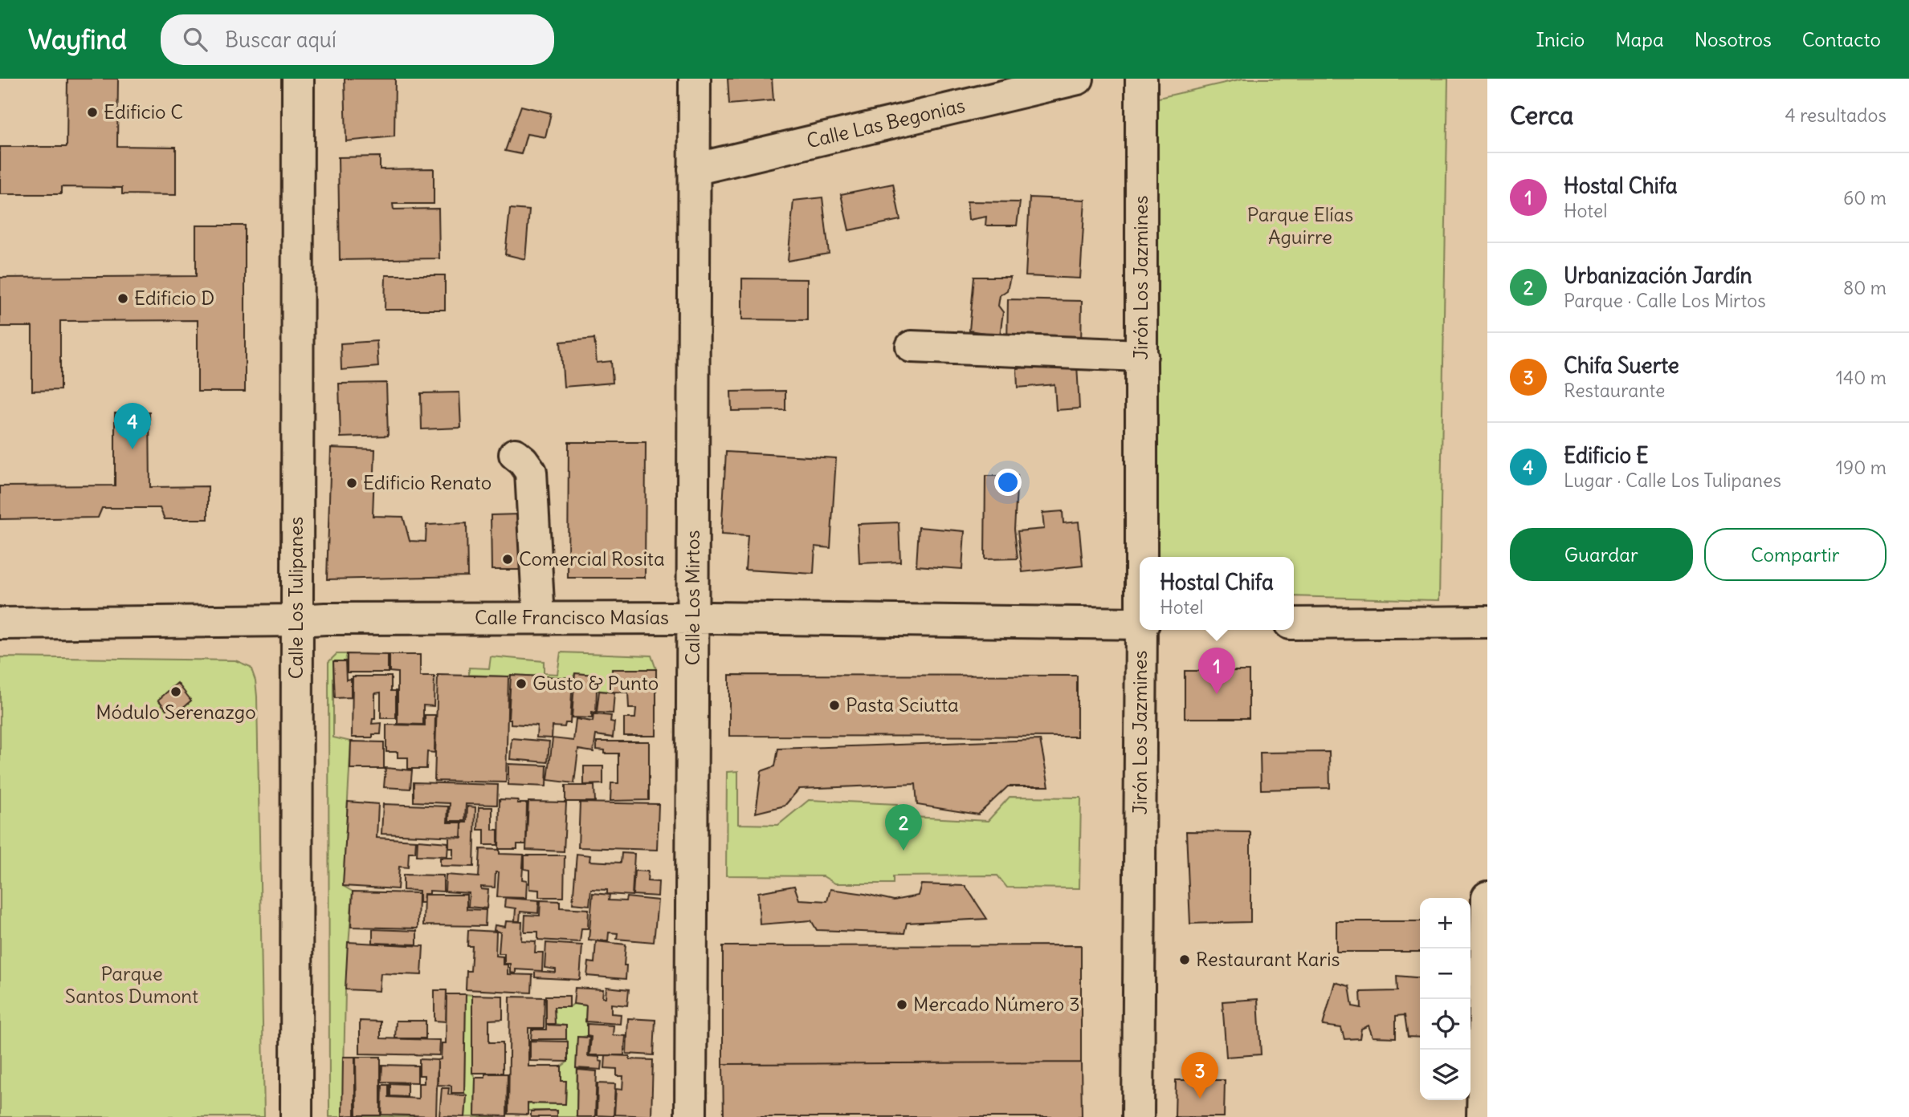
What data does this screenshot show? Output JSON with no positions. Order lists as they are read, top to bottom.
{
  "streets": {
    "street": [
      "Calle Las Begonias",
      "Jirón Los Jazmines",
      "Calle Los Tulipanes",
      "Calle Los Mirtos",
      "Calle Francisco Masías"
    ]
  },
  "crossings": [
    ["Calle Las Begonias", "Calle Los Mirtos"],
    ["Calle Los Tulipanes", "Calle Francisco Masías"],
    ["Calle Los Mirtos", "Calle Francisco Masías"]
  ],
  "parks": ["Parque Elías Aguirre", "Parque Santos Dumont"],
  "places": [
    "Edificio C",
    "Edificio D",
    "Edificio Renato",
    "Comercial Rosita",
    "Gusto & Punto",
    "Módulo Serenazgo",
    "Pasta Sciutta",
    "Restaurant Karis",
    "Mercado Número 3"
  ],
  "page": {
    "header": "Wayfind",
    "search": "Buscar aquí",
    "nav": [
      "Inicio",
      "Mapa",
      "Nosotros",
      "Contacto"
    ],
    "heading": ["Cerca", "4 resultados"],
    "list": [
      {
        "mark": "1",
        "name": "Hostal Chifa",
        "note": "Hotel",
        "value": "60 m"
      },
      {
        "mark": "2",
        "name": "Urbanización Jardín",
        "note": "Parque · Calle Los Mirtos",
        "value": "80 m"
      },
      {
        "mark": "3",
        "name": "Chifa Suerte",
        "note": "Restaurante",
        "value": "140 m"
      },
      {
        "mark": "4",
        "name": "Edificio E",
        "note": "Lugar · Calle Los Tulipanes",
        "value": "190 m"
      }
    ],
    "pins": [
      "4",
      "1",
      "2",
      "3"
    ],
    "buttons": ["Guardar", "Compartir"],
    "popup": ["Hostal Chifa", "Hotel"],
    "map_buttons": ["+", "−"]
  }
}
